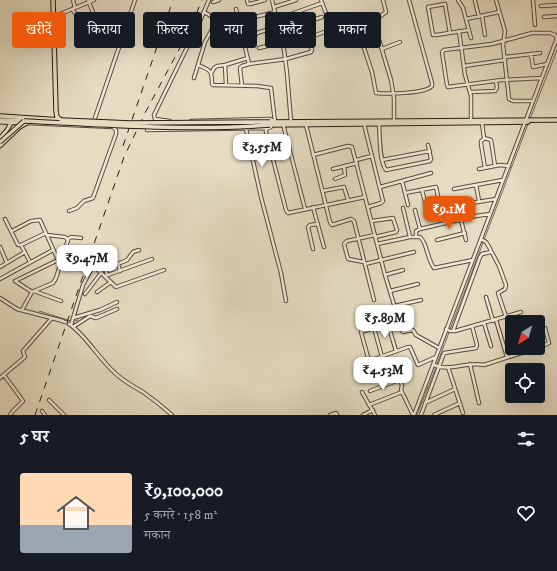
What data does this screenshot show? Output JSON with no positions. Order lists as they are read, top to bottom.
{
  "north": "bottom left",
  "page": {
    "chip": [
      "खरीदें",
      "किराया",
      "फ़िल्टर",
      "नया",
      "फ़्लैट",
      "मकान"
    ],
    "price": [
      "₹3.55M",
      "₹9.1M",
      "₹9.47M",
      "₹5.89M",
      "₹4.53M"
    ],
    "heading": "5 घर",
    "list": [
      {
        "name": "₹9,100,000",
        "note": "5 कमरे · 158 m² · मकान"
      }
    ]
  }
}
